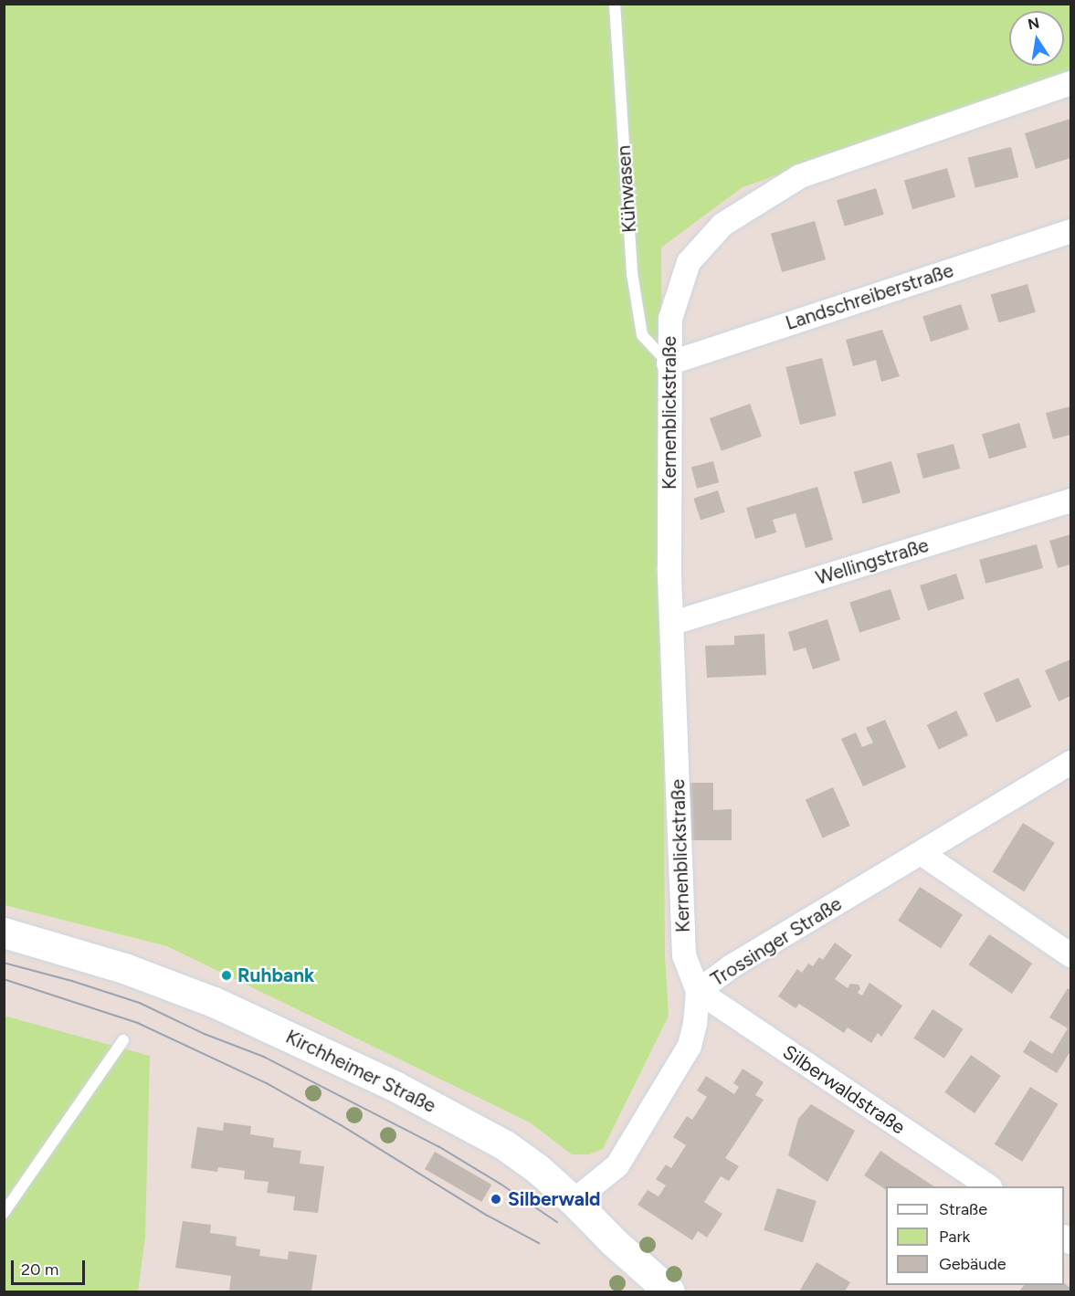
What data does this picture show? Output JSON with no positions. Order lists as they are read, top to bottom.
{
  "streets": {
    "main road": ["Kirchheimer Straße"],
    "street": [
      "Landschreiberstraße",
      "Kernenblickstraße",
      "Wellingstraße",
      "Trossinger Straße",
      "Silberwaldstraße"
    ],
    "lane": ["Kühwasen"]
  },
  "crossings": [
    ["Kühwasen", "Landschreiberstraße"],
    ["Kühwasen", "Kernenblickstraße"],
    ["Landschreiberstraße", "Kernenblickstraße"],
    ["Kernenblickstraße", "Wellingstraße"],
    ["Kernenblickstraße", "Trossinger Straße"],
    ["Kernenblickstraße", "Silberwaldstraße"],
    ["Trossinger Straße", "Kirchheimer Straße"],
    ["Trossinger Straße", "Silberwaldstraße"]
  ],
  "places": ["Ruhbank", "Silberwald"],
  "legend": ["Straße", "Park", "Gebäude"],
  "scale_bar": "20 m",
  "north": "top"
}
